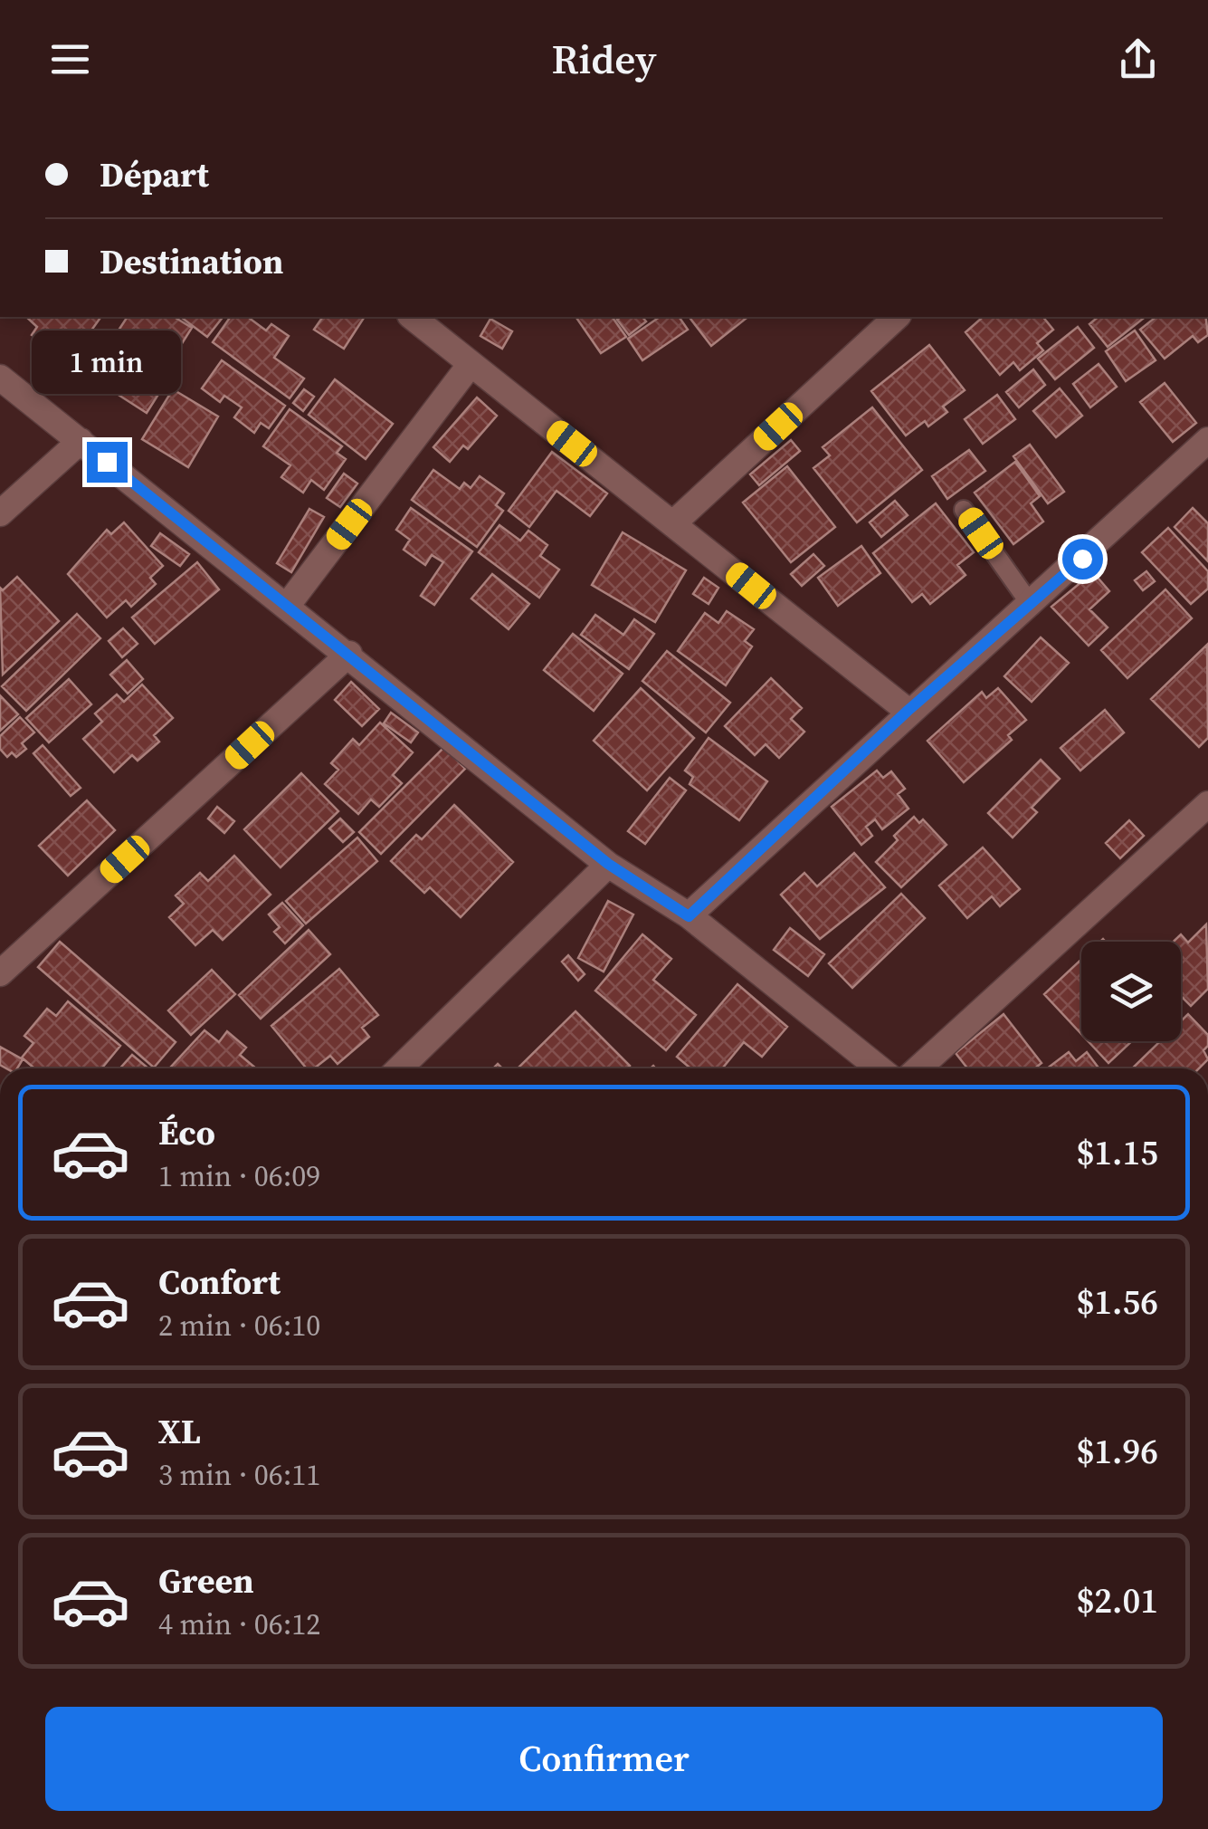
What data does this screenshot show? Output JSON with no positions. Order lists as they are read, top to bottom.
{
  "page": {
    "header": "Ridey",
    "banner": ["Départ", "Destination"],
    "bubble": "1 min",
    "list": [
      {
        "name": "Éco",
        "note": "1 min · 06:09",
        "value": "$1.15"
      },
      {
        "name": "Confort",
        "note": "2 min · 06:10",
        "value": "$1.56"
      },
      {
        "name": "XL",
        "note": "3 min · 06:11",
        "value": "$1.96"
      },
      {
        "name": "Green",
        "note": "4 min · 06:12",
        "value": "$2.01"
      }
    ],
    "buttons": "Confirmer"
  }
}
